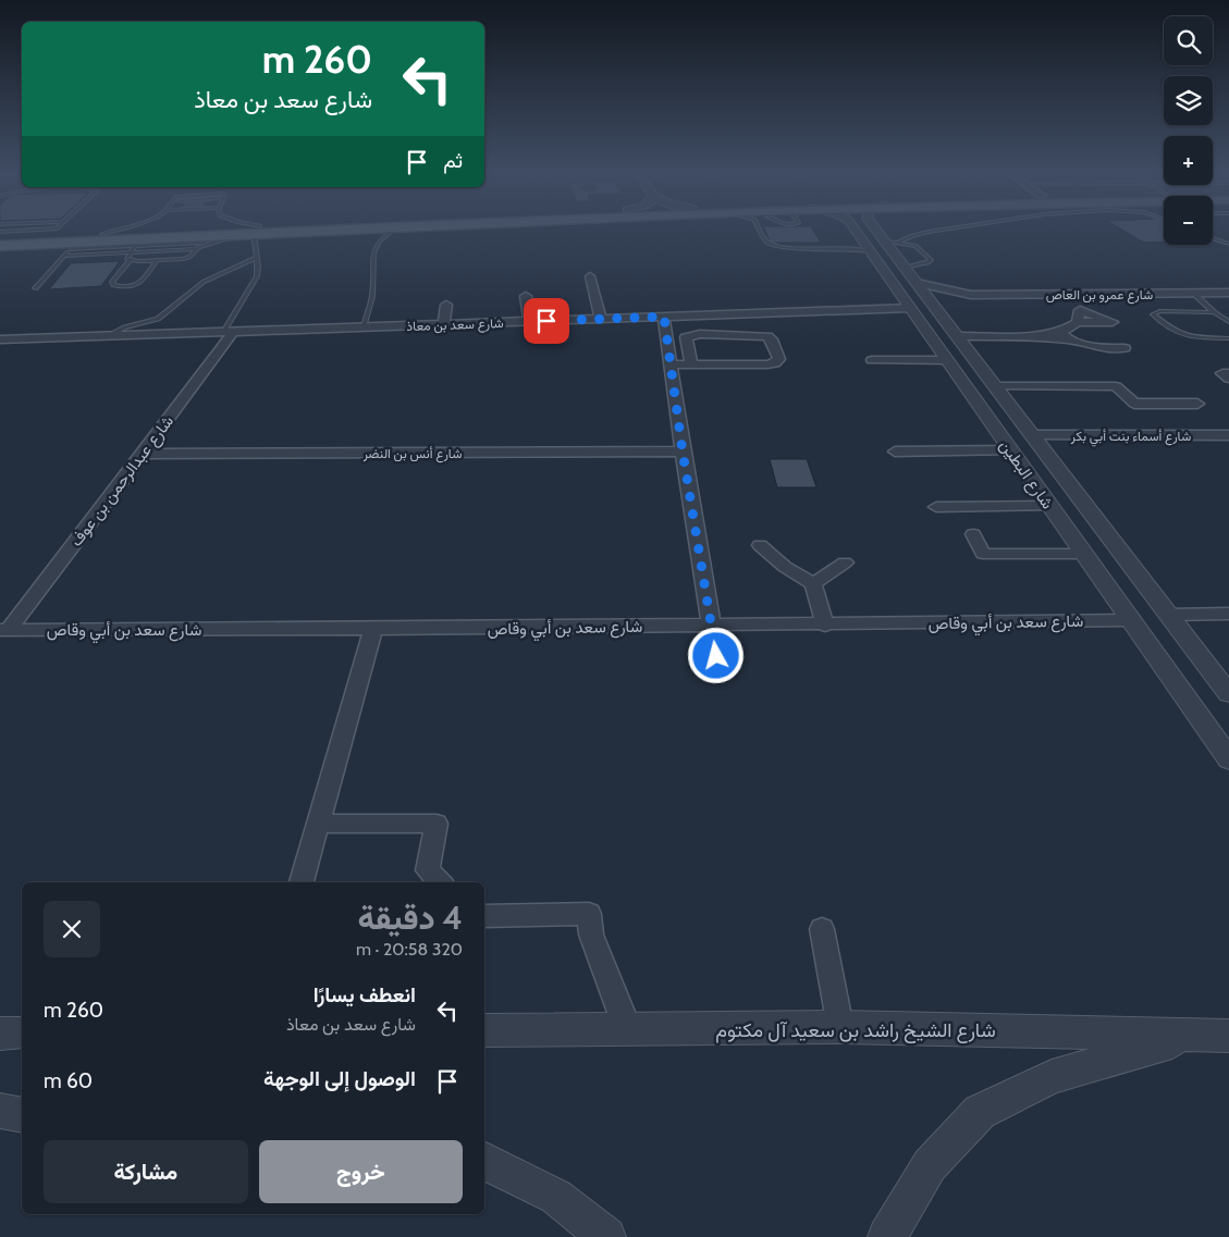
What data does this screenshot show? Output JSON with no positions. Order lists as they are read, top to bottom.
{
  "streets": {
    "street": [
      "شارع عمرو بن العاص",
      "شارع سعد بن معاذ",
      "شارع أسماء بنت أبي بكر",
      "شارع أنس بن النضر",
      "شارع البطين",
      "شارع عبدالرحمن بن عوف",
      "شارع سعد بن أبي وقاص",
      "شارع الشيخ راشد بن سعيد آل مكتوم"
    ]
  },
  "crossings": [
    ["شارع عمرو بن العاص", "شارع البطين"],
    ["شارع سعد بن معاذ", "شارع البطين"],
    ["شارع سعد بن معاذ", "شارع عبدالرحمن بن عوف"],
    ["شارع أسماء بنت أبي بكر", "شارع البطين"],
    ["شارع أنس بن النضر", "شارع عبدالرحمن بن عوف"],
    ["شارع البطين", "شارع سعد بن أبي وقاص"],
    ["شارع عبدالرحمن بن عوف", "شارع سعد بن أبي وقاص"]
  ],
  "page": {
    "map_buttons": ["+", "−"],
    "turn": ["260 m", "شارع سعد بن معاذ"],
    "then": "ثم",
    "heading": ["4 دقيقة", "320 m · 20:58"],
    "list": [
      {
        "name": "انعطف يسارًا",
        "note": "شارع سعد بن معاذ",
        "value": "260 m"
      },
      {
        "name": "الوصول إلى الوجهة",
        "value": "60 m"
      }
    ],
    "buttons": ["خروج", "مشاركة"]
  }
}
